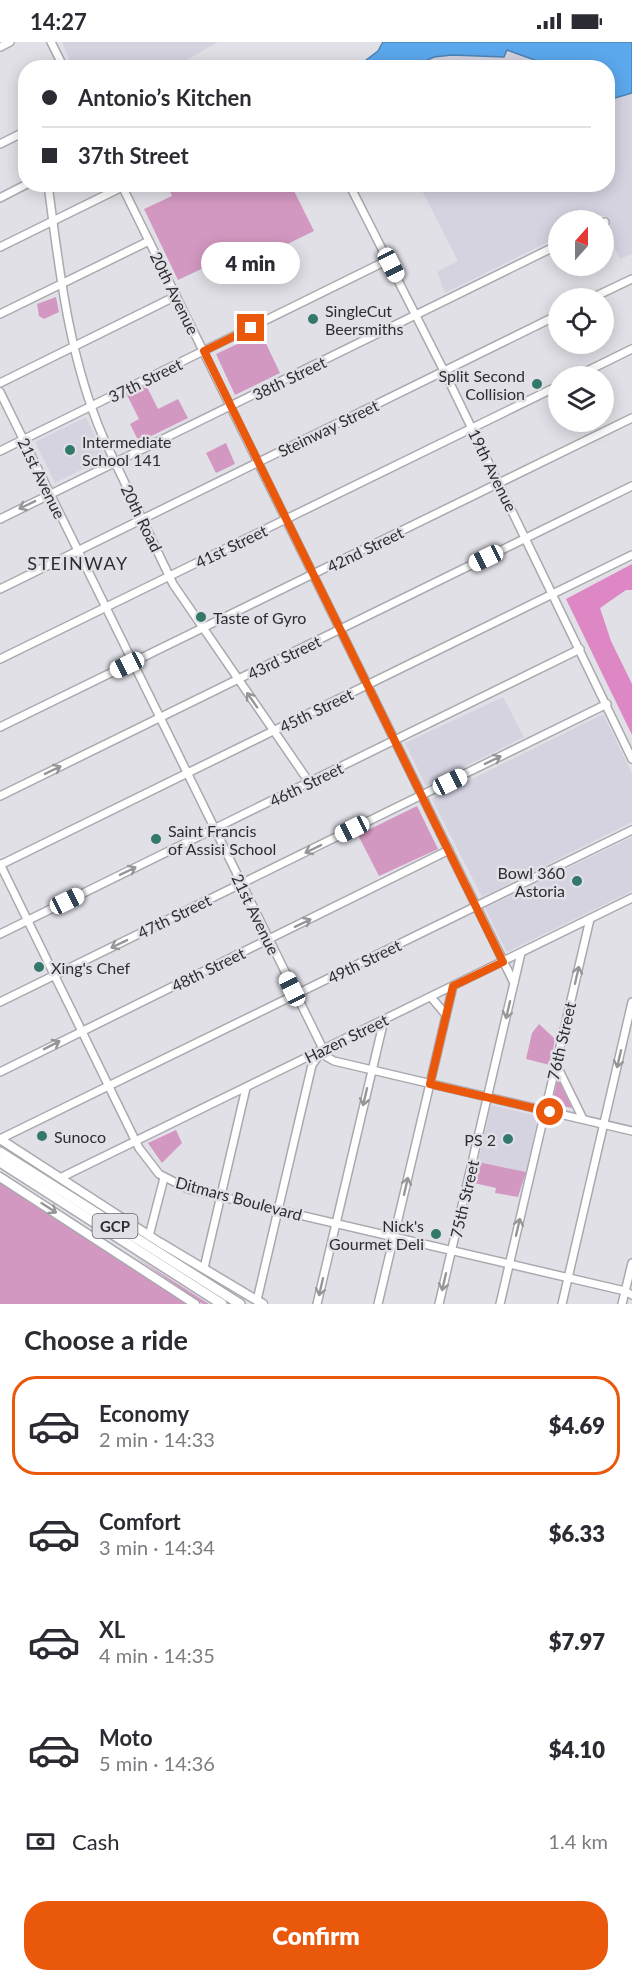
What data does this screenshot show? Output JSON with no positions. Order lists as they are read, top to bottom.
{
  "streets": {
    "highway": ["GCP"],
    "street": [
      "20th Avenue",
      "38th Street",
      "37th Street",
      "Steinway Street",
      "19th Avenue",
      "21st Avenue",
      "20th Road",
      "41st Street",
      "42nd Street",
      "43rd Street",
      "45th Street",
      "46th Street",
      "47th Street",
      "49th Street",
      "48th Street",
      "Hazen Street",
      "76th Street",
      "Ditmars Boulevard",
      "75th Street"
    ]
  },
  "crossings": [
    ["20th Avenue", "38th Street"],
    ["20th Avenue", "37th Street"],
    ["20th Avenue", "Steinway Street"],
    ["20th Avenue", "41st Street"],
    ["20th Avenue", "42nd Street"],
    ["20th Avenue", "43rd Street"],
    ["20th Avenue", "45th Street"],
    ["20th Avenue", "46th Street"],
    ["20th Avenue", "47th Street"],
    ["20th Avenue", "49th Street"],
    ["20th Avenue", "48th Street"],
    ["20th Avenue", "Hazen Street"],
    ["20th Avenue", "75th Street"],
    ["38th Street", "19th Avenue"],
    ["38th Street", "21st Avenue"],
    ["38th Street", "20th Road"],
    ["37th Street", "19th Avenue"],
    ["37th Street", "21st Avenue"],
    ["37th Street", "20th Road"],
    ["Steinway Street", "19th Avenue"],
    ["Steinway Street", "21st Avenue"],
    ["Steinway Street", "20th Road"],
    ["19th Avenue", "41st Street"],
    ["19th Avenue", "42nd Street"],
    ["19th Avenue", "43rd Street"],
    ["19th Avenue", "45th Street"],
    ["19th Avenue", "46th Street"],
    ["19th Avenue", "47th Street"],
    ["21st Avenue", "41st Street"],
    ["21st Avenue", "42nd Street"],
    ["21st Avenue", "43rd Street"],
    ["21st Avenue", "45th Street"],
    ["21st Avenue", "46th Street"],
    ["21st Avenue", "47th Street"],
    ["21st Avenue", "49th Street"],
    ["21st Avenue", "48th Street"],
    ["21st Avenue", "Hazen Street"],
    ["20th Road", "41st Street"],
    ["20th Road", "42nd Street"],
    ["20th Road", "43rd Street"],
    ["20th Road", "45th Street"],
    ["20th Road", "46th Street"],
    ["45th Street", "Ditmars Boulevard"],
    ["46th Street", "Ditmars Boulevard"],
    ["47th Street", "Ditmars Boulevard"],
    ["49th Street", "Ditmars Boulevard"],
    ["48th Street", "Ditmars Boulevard"],
    ["Hazen Street", "76th Street"],
    ["Hazen Street", "Ditmars Boulevard"],
    ["Hazen Street", "75th Street"],
    ["76th Street", "Ditmars Boulevard"],
    ["Ditmars Boulevard", "75th Street"]
  ],
  "one_way": ["48th Street"],
  "districts": ["STEINWAY"],
  "places": [
    "SingleCut Beersmiths",
    "Split Second Collision",
    "Intermediate School 141",
    "Taste of Gyro",
    "Saint Francis of Assisi School",
    "Bowl 360 Astoria",
    "Xing's Chef",
    "Sunoco",
    "PS 2",
    "Nick's Gourmet Deli"
  ],
  "north": "top",
  "page": {
    "status": "14:27",
    "banner": ["Antonio’s Kitchen", "37th Street"],
    "bubble": "4 min",
    "heading": "Choose a ride",
    "list": [
      {
        "name": "Economy",
        "note": "2 min · 14:33",
        "value": "$4.69"
      },
      {
        "name": "Comfort",
        "note": "3 min · 14:34",
        "value": "$6.33"
      },
      {
        "name": "XL",
        "note": "4 min · 14:35",
        "value": "$7.97"
      },
      {
        "name": "Moto",
        "note": "5 min · 14:36",
        "value": "$4.10"
      }
    ],
    "pay": ["Cash", "1.4 km"],
    "buttons": "Confirm"
  }
}
